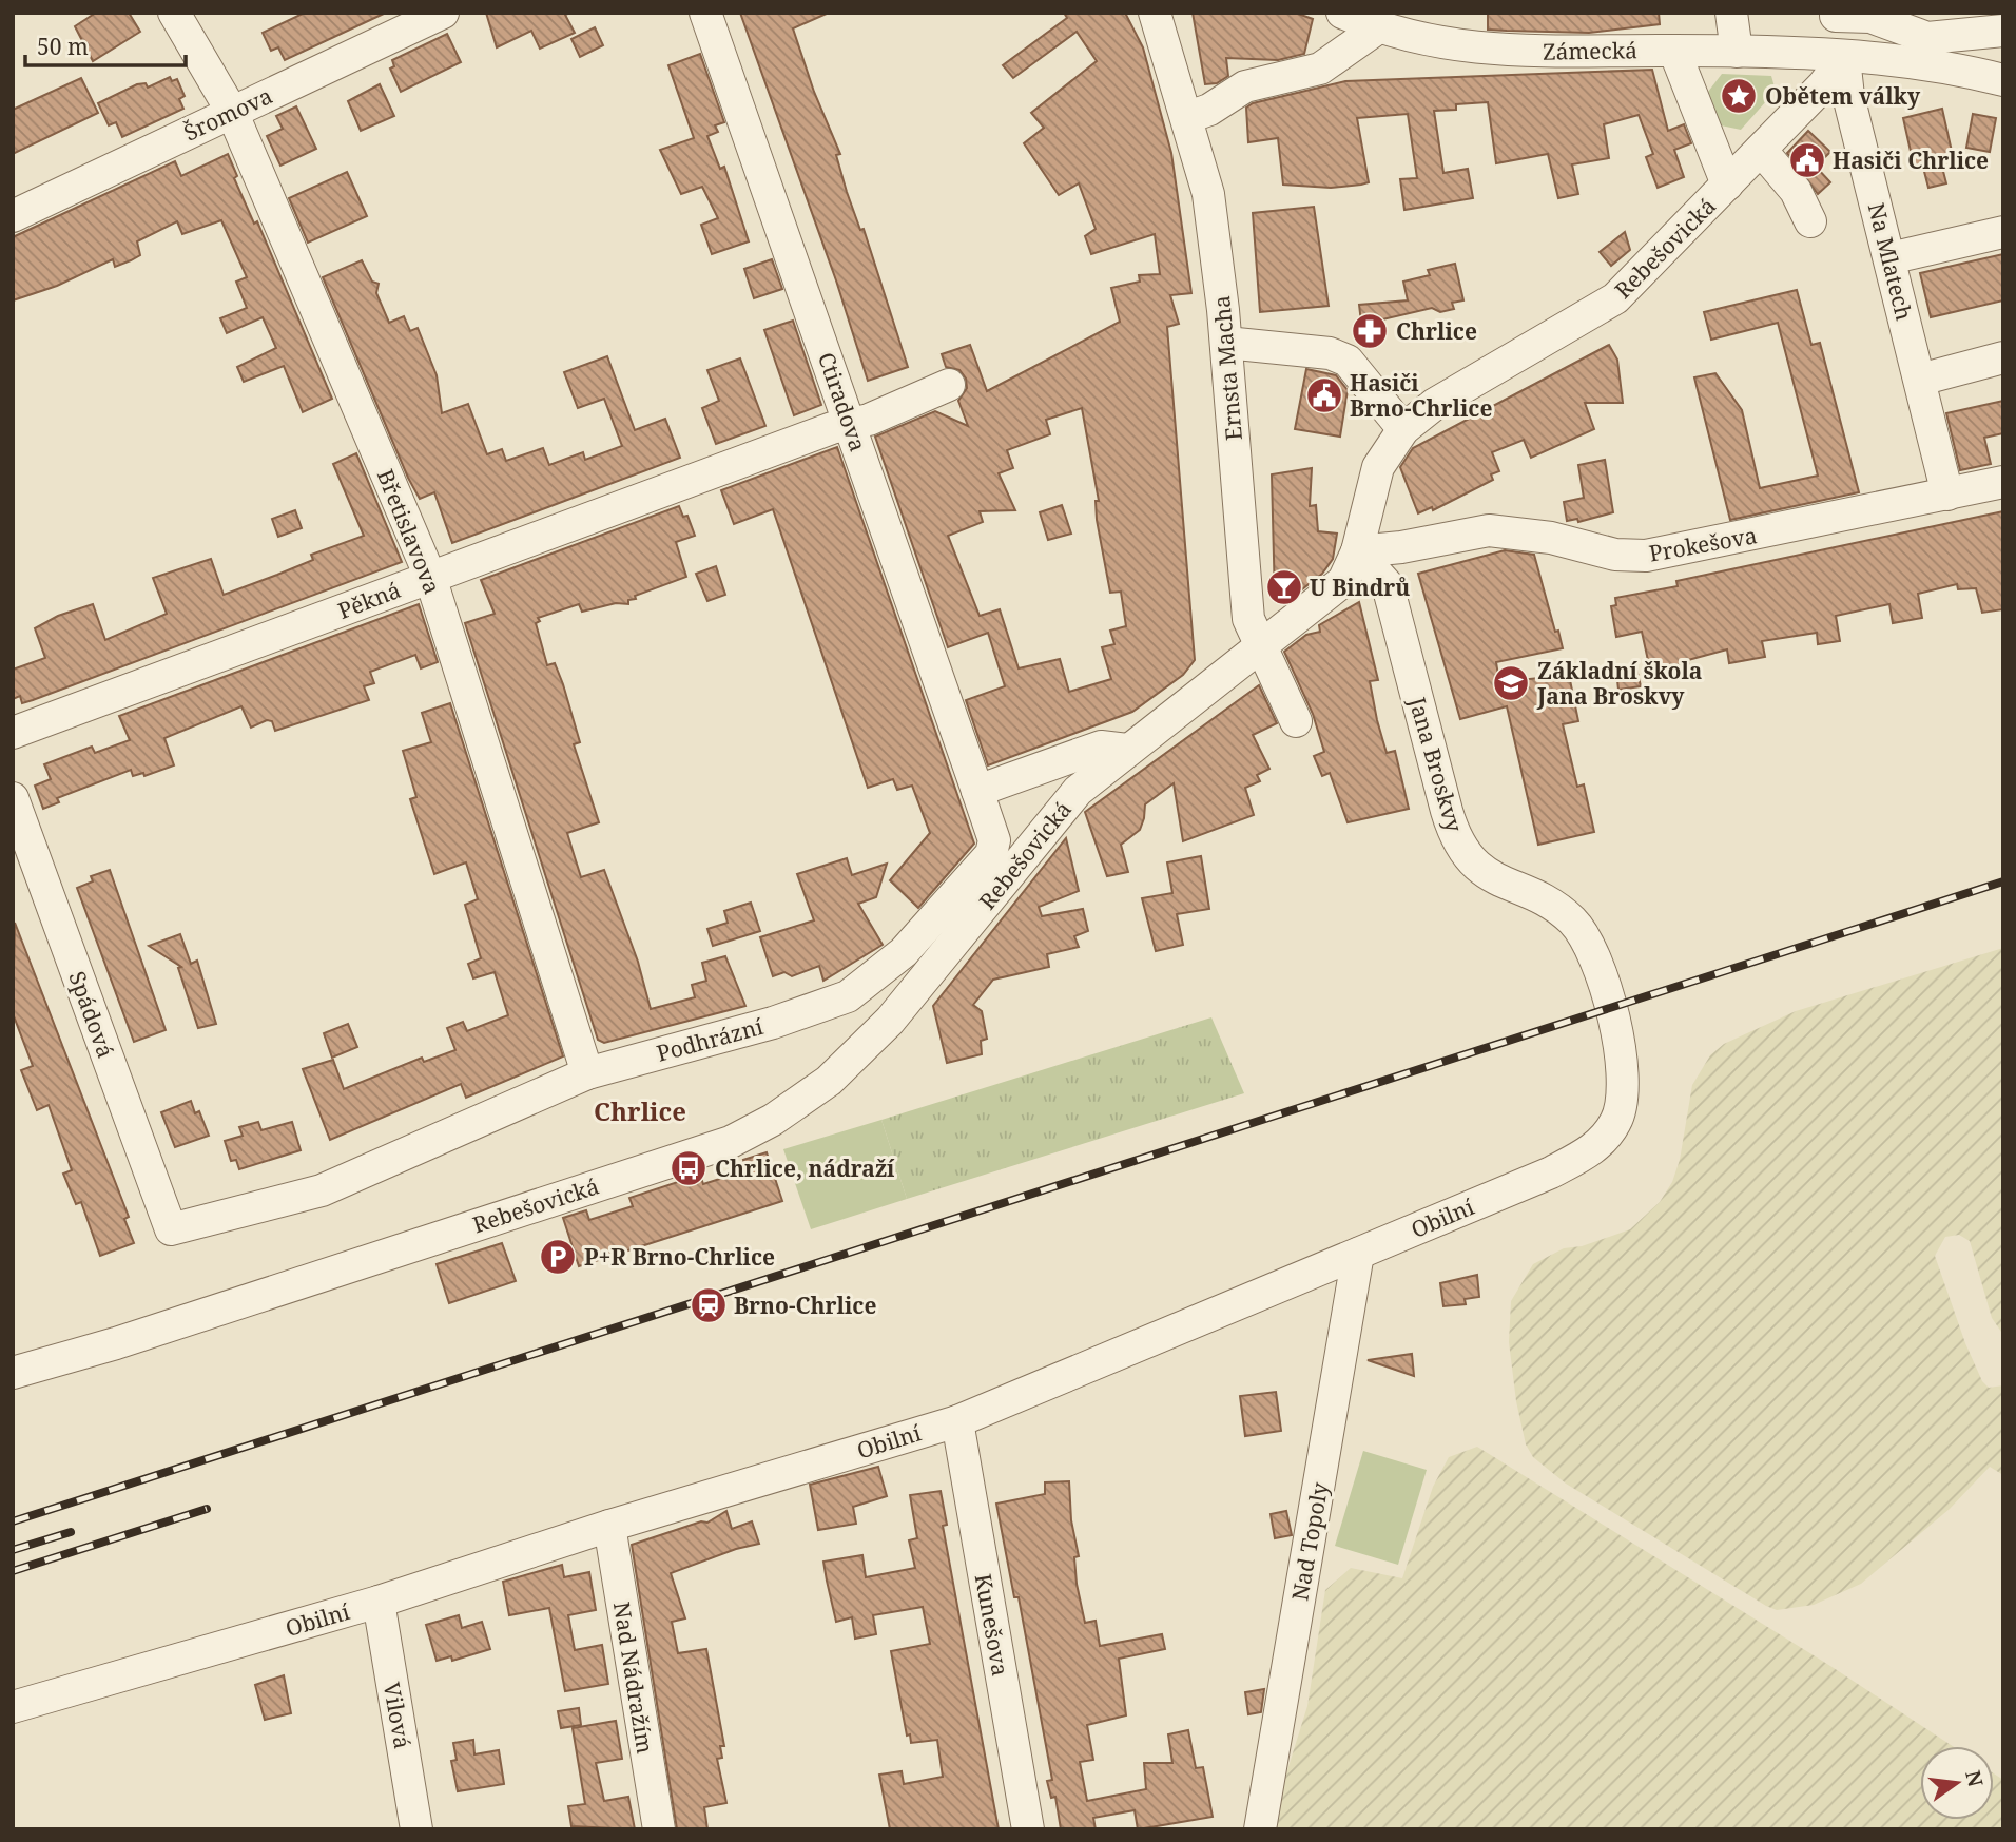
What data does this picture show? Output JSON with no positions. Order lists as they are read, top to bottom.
{
  "streets": {
    "street": [
      "Zámecká",
      "Šromova",
      "Rebešovická",
      "Na Mlatech",
      "Ernsta Macha",
      "Ctiradova",
      "Břetislavova",
      "Prokešova",
      "Pěkná",
      "Jana Broskvy",
      "Spádová",
      "Podhrázní",
      "Obilní",
      "Nad Topoly",
      "Kunešova",
      "Nad Nádražím",
      "Vilová"
    ]
  },
  "crossings": [
    ["Zámecká", "Rebešovická"],
    ["Zámecká", "Na Mlatech"],
    ["Šromova", "Břetislavova"],
    ["Rebešovická", "Na Mlatech"],
    ["Rebešovická", "Ernsta Macha"],
    ["Rebešovická", "Prokešova"],
    ["Rebešovická", "Jana Broskvy"],
    ["Na Mlatech", "Prokešova"],
    ["Ctiradova", "Pěkná"],
    ["Ctiradova", "Podhrázní"],
    ["Břetislavova", "Pěkná"],
    ["Břetislavova", "Podhrázní"],
    ["Prokešova", "Jana Broskvy"],
    ["Jana Broskvy", "Obilní"],
    ["Spádová", "Podhrázní"],
    ["Obilní", "Nad Topoly"],
    ["Obilní", "Kunešova"],
    ["Obilní", "Nad Nádražím"],
    ["Obilní", "Vilová"]
  ],
  "districts": ["Chrlice"],
  "places": {
    "place": ["Obětem války"],
    "public building": ["Hasiči Chrlice", "Hasiči Brno-Chrlice"],
    "pharmacy": ["Chrlice"],
    "bar": ["U Bindrů"],
    "school or university": ["Základní škola Jana Broskvy"],
    "bus stop": ["Chrlice, nádraží"],
    "parking": ["P+R Brno-Chrlice"],
    "station": ["Brno-Chrlice"]
  },
  "scale_bar": "50 m",
  "north": "right"
}
